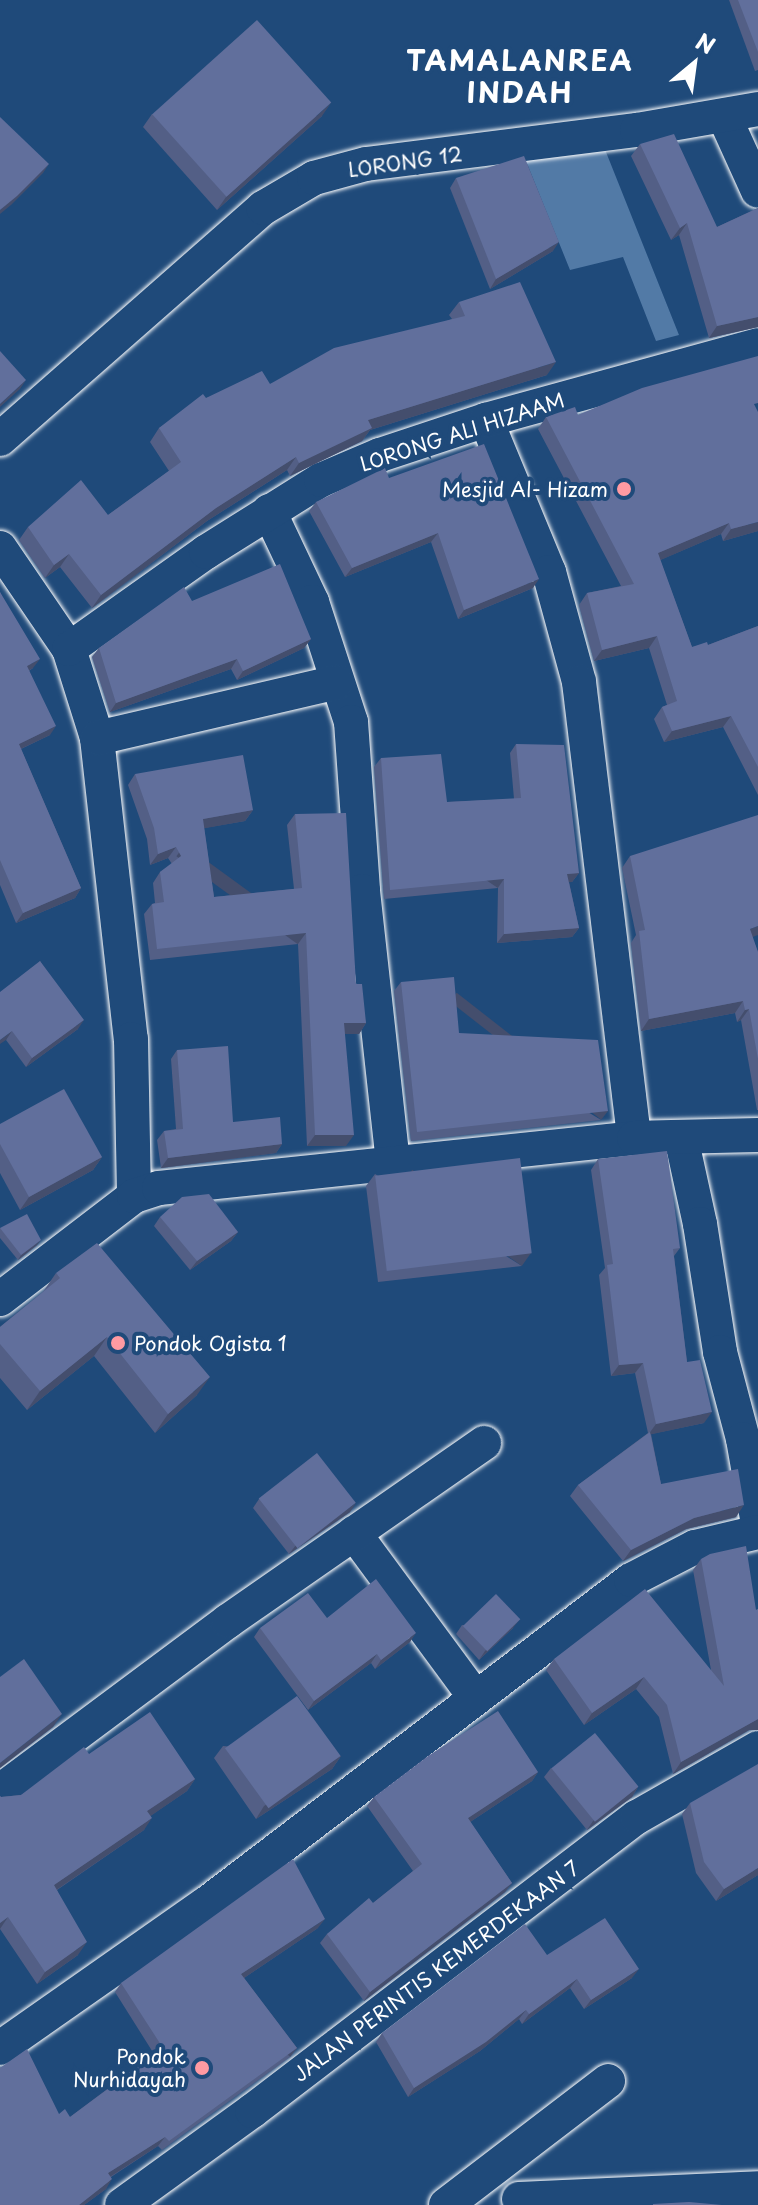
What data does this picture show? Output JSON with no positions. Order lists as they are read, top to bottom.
{
  "streets": {
    "street": ["LORONG 12", "LORONG ALI HIZAAM", "JALAN PERINTIS KEMERDEKAAN 7"]
  },
  "districts": ["TAMALANREA INDAH"],
  "places": ["Mesjid Al- Hizam", "Pondok Ogista 1", "Pondok Nurhidayah"],
  "north": "top right"
}
